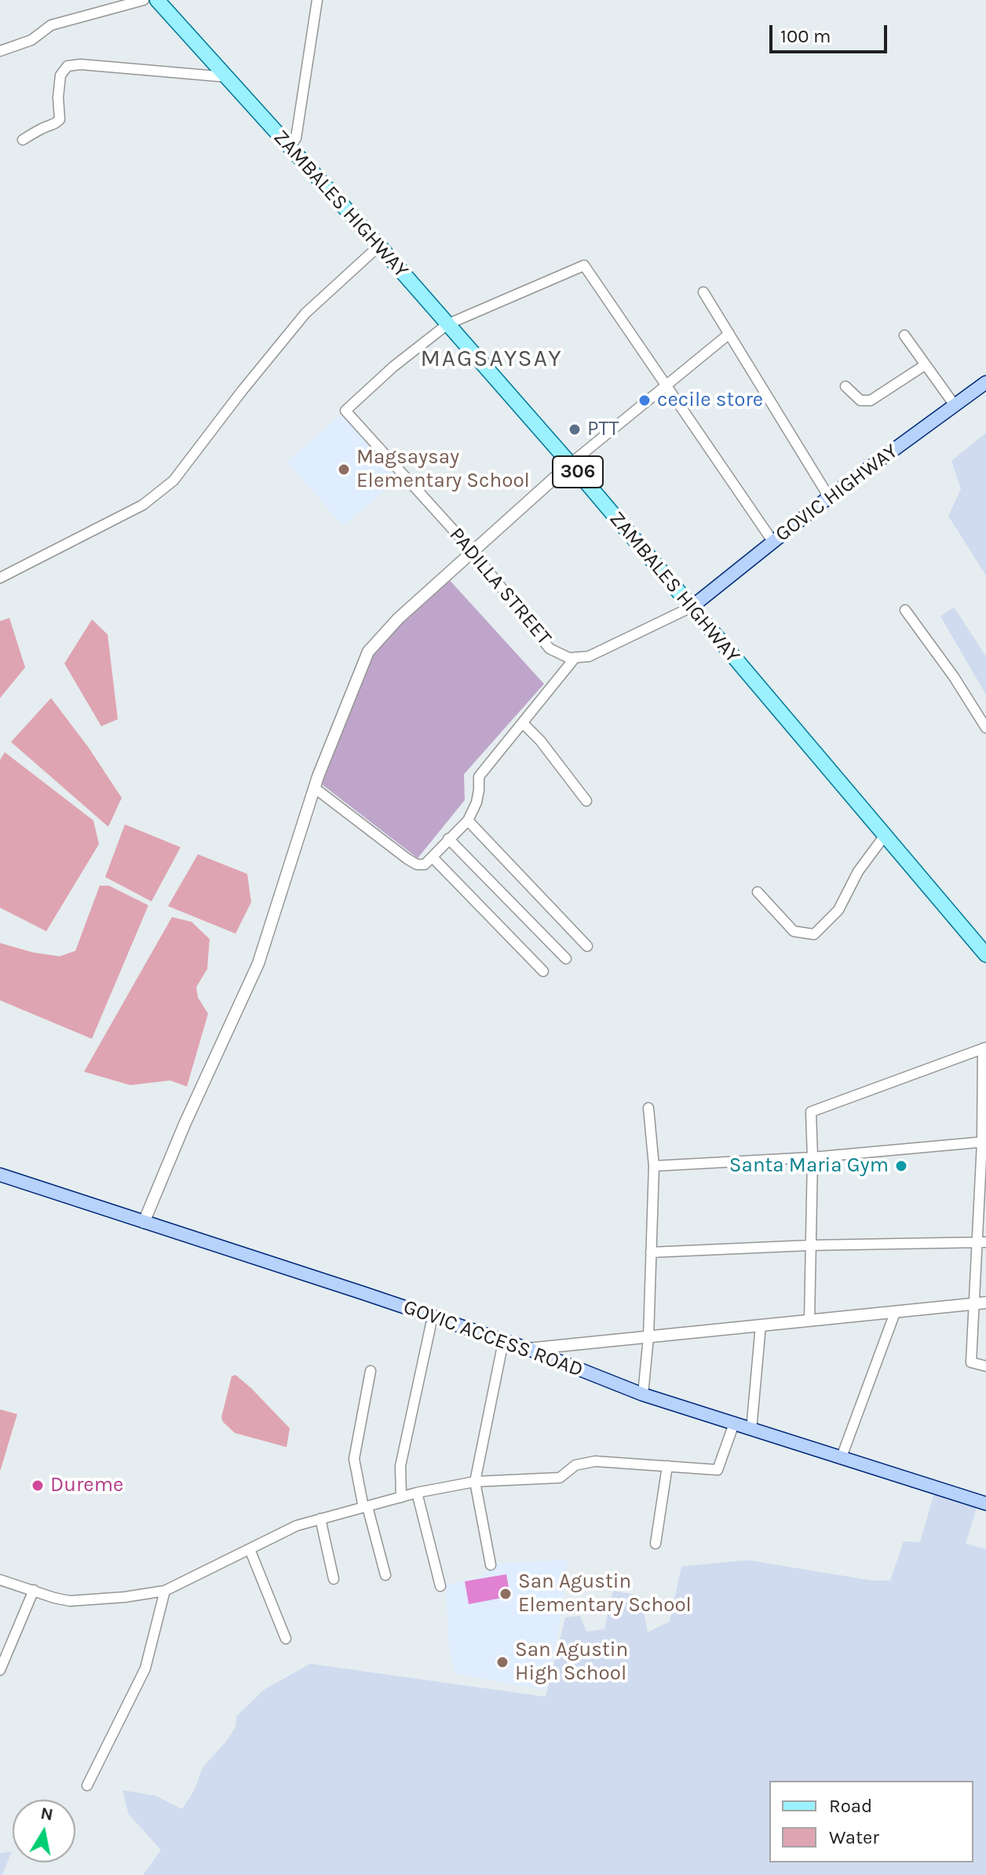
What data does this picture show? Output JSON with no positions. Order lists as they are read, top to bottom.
{
  "streets": {
    "main road": [
      "ZAMBALES HIGHWAY",
      "306",
      "GOVIC HIGHWAY",
      "GOVIC ACCESS ROAD"
    ],
    "street": ["PADILLA STREET"]
  },
  "crossings": [
    ["ZAMBALES HIGHWAY", "GOVIC HIGHWAY"],
    ["ZAMBALES HIGHWAY", "PADILLA STREET"],
    ["GOVIC HIGHWAY", "PADILLA STREET"]
  ],
  "districts": ["MAGSAYSAY"],
  "places": [
    "cecile store",
    "PTT",
    "Magsaysay Elementary School",
    "Santa Maria Gym",
    "Dureme",
    "San Agustin Elementary School",
    "San Agustin High School"
  ],
  "legend": ["Road", "Water"],
  "scale_bar": "100 m",
  "north": "top"
}
